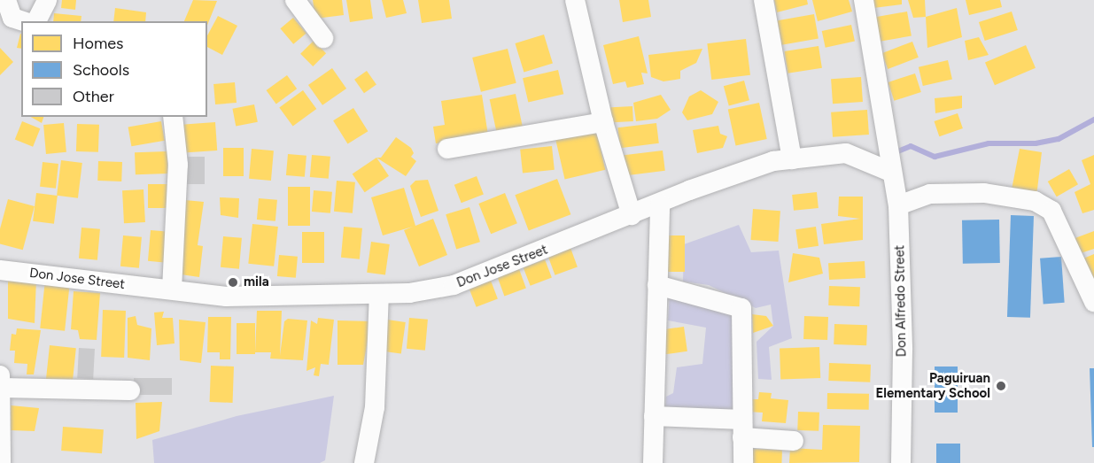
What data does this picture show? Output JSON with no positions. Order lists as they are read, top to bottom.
{
  "streets": {
    "street": ["Don Jose Street", "Don Alfredo Street"]
  },
  "crossings": [
    ["Don Jose Street", "Don Alfredo Street"]
  ],
  "places": ["mila", "Paguiruan Elementary School"],
  "legend": ["Homes", "Schools", "Other"]
}
